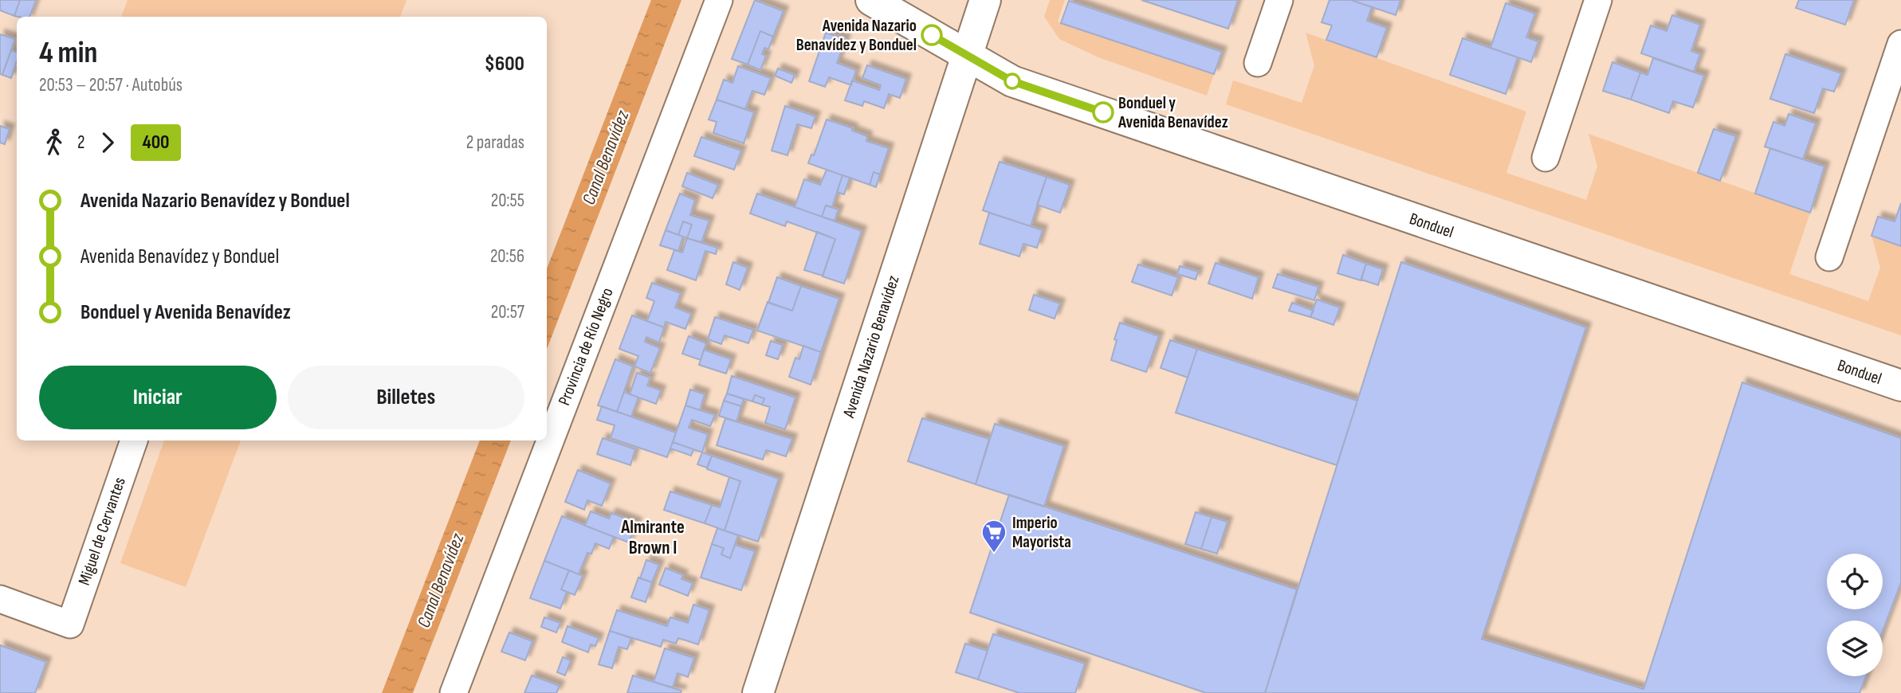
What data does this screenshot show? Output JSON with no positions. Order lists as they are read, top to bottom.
{
  "streets": {
    "main road": ["Bonduel", "Avenida Nazario Benavídez"],
    "street": ["Provincia de Río Negro", "Miguel de Cervantes"]
  },
  "crossings": [
    ["Bonduel", "Avenida Nazario Benavídez"]
  ],
  "districts": ["Almirante Brown I"],
  "water": ["Canal Benavídez"],
  "places": {
    "other": ["Avenida Nazario Benavídez y Bonduel", "Bonduel y Avenida Benavídez"],
    "supermarket": ["Imperio Mayorista"]
  },
  "lines": ["bus line 400"],
  "page": {
    "heading": ["4 min", "20:53 – 20:57 · Autobús", "$600"],
    "legs": ["2", "400", "2 paradas"],
    "list": [
      {
        "name": "Avenida Nazario Benavídez y Bonduel",
        "value": "20:55"
      },
      {
        "name": "Avenida Benavídez y Bonduel",
        "value": "20:56"
      },
      {
        "name": "Bonduel y Avenida Benavídez",
        "value": "20:57"
      }
    ],
    "buttons": ["Iniciar", "Billetes"]
  }
}
